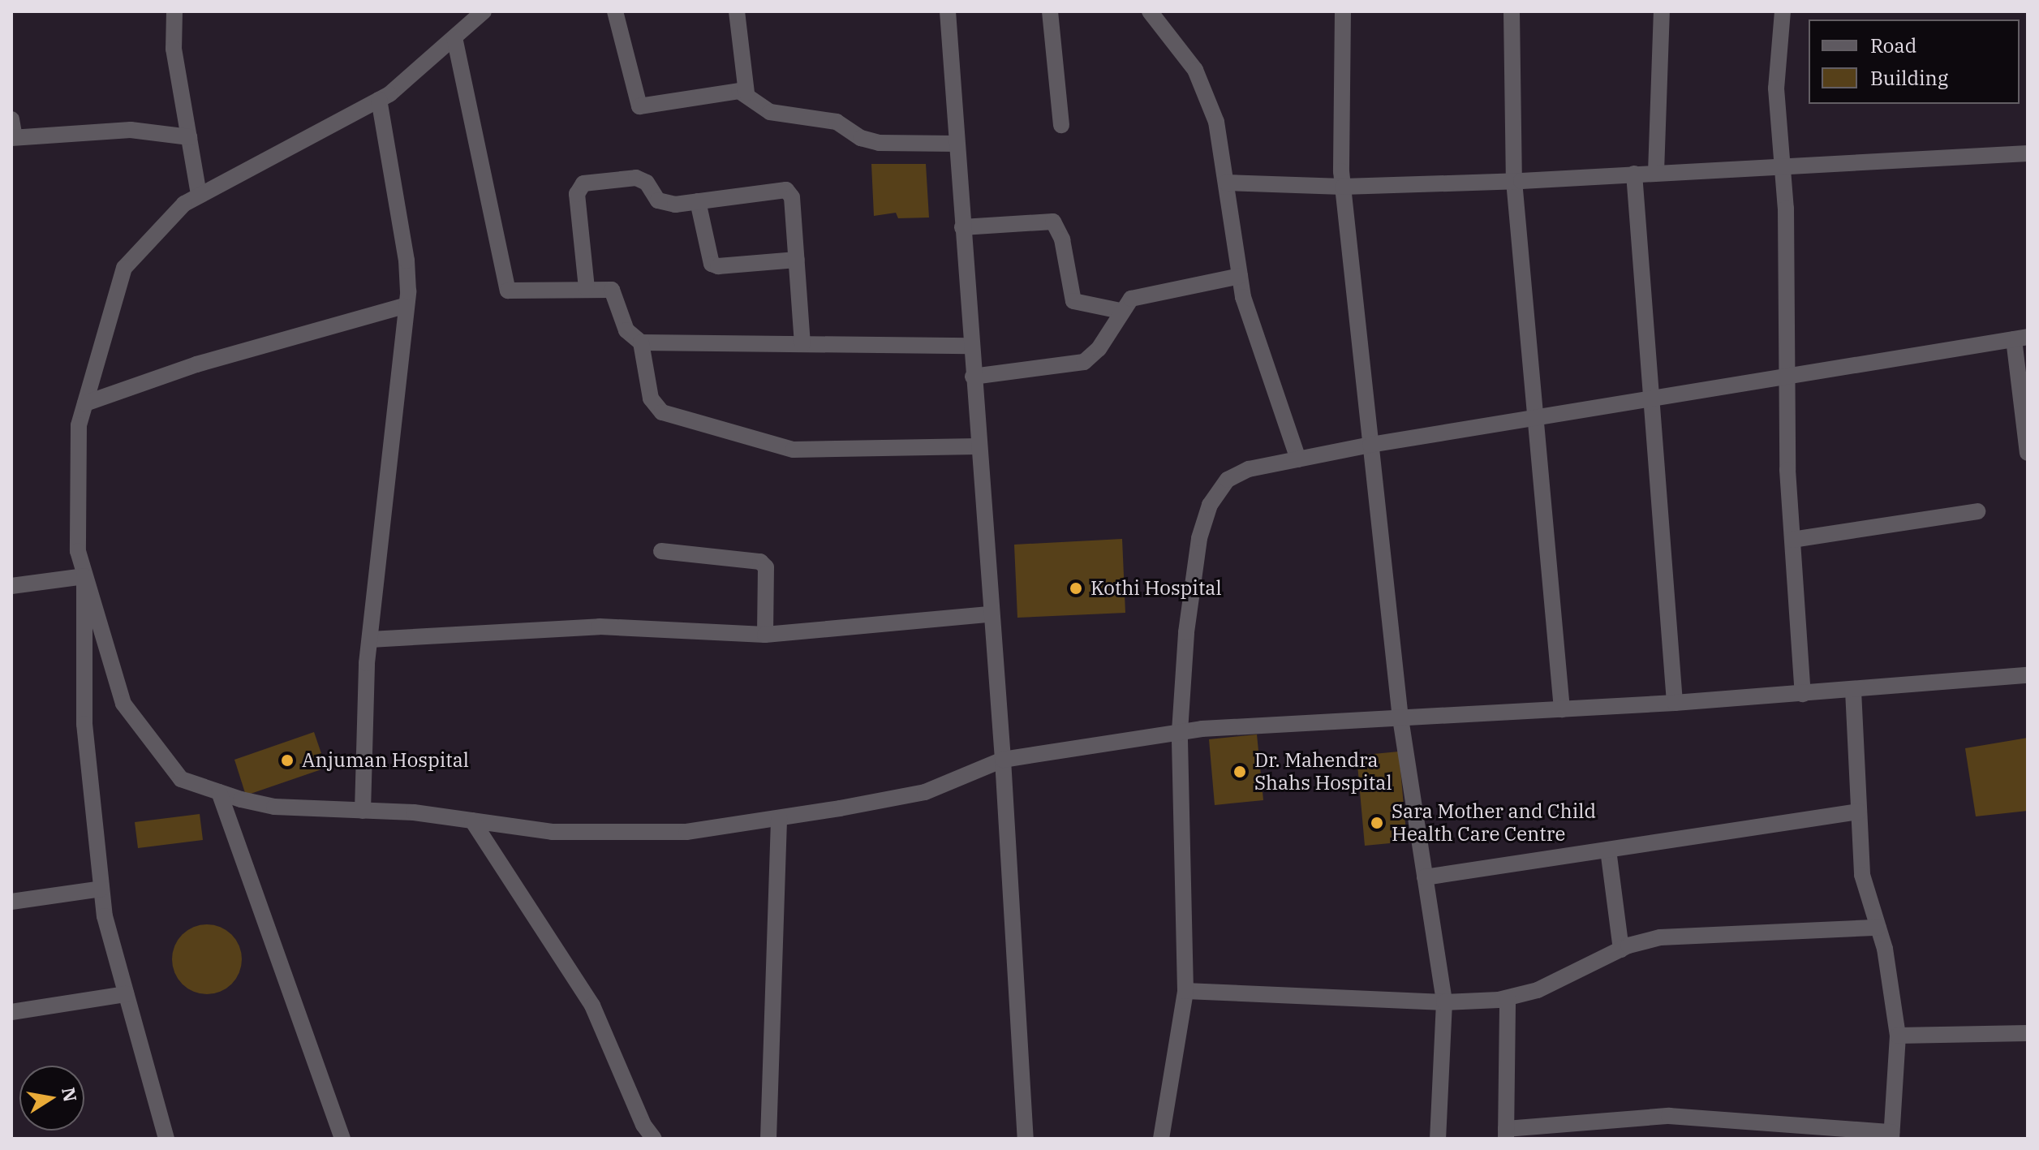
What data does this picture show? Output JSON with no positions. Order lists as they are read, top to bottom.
{
  "places": [
    "Kothi Hospital",
    "Anjuman Hospital",
    "Dr. Mahendra Shahs Hospital",
    "Sara Mother and Child Health Care Centre"
  ],
  "legend": ["Road", "Building"],
  "north": "right"
}
